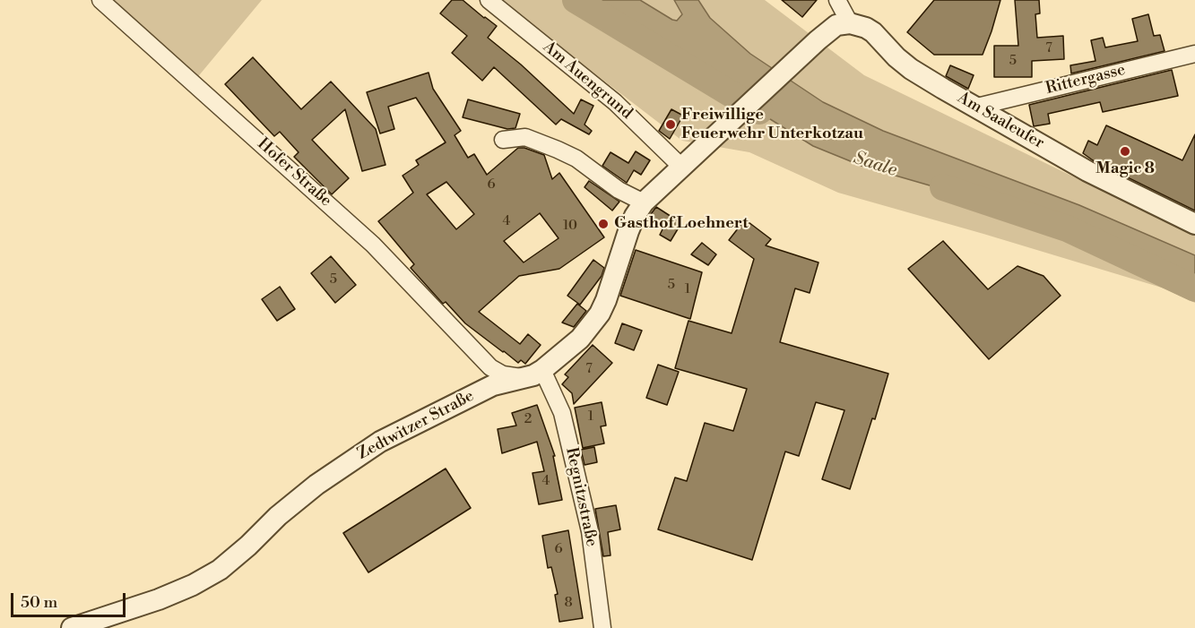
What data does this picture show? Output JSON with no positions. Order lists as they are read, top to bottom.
{
  "streets": {
    "street": [
      "Rittergasse",
      "Am Auengrund",
      "Am Saaleufer",
      "Hofer Straße",
      "Zedtwitzer Straße",
      "Regnitzstraße"
    ]
  },
  "crossings": [
    ["Rittergasse", "Am Saaleufer"],
    ["Am Auengrund", "Zedtwitzer Straße"],
    ["Am Saaleufer", "Zedtwitzer Straße"],
    ["Hofer Straße", "Zedtwitzer Straße"],
    ["Hofer Straße", "Regnitzstraße"],
    ["Zedtwitzer Straße", "Regnitzstraße"]
  ],
  "water": ["Saale"],
  "places": ["Freiwillige Feuerwehr Unterkotzau", "Magic 8", "Gasthof Loehnert"],
  "house_numbers": [
    "7",
    "5",
    "6",
    "4",
    "10",
    "5",
    "5",
    "1",
    "7",
    "1",
    "2",
    "4",
    "6",
    "8"
  ],
  "scale_bar": "50 m"
}
